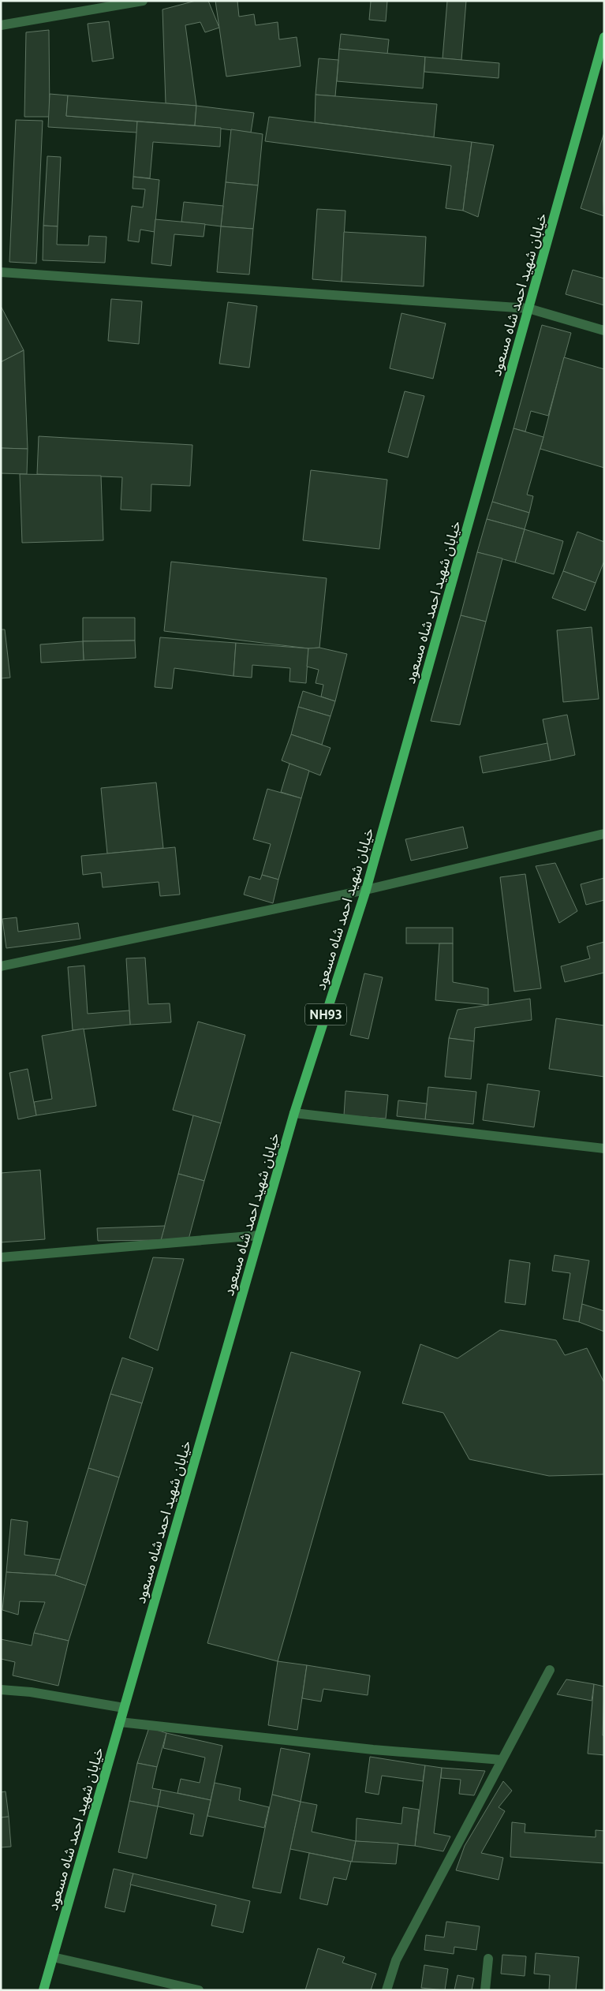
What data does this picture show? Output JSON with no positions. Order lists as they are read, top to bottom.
{
  "streets": {
    "main road": ["خیابان شهید احمد شاه مسعود", "NH93"]
  }
}
